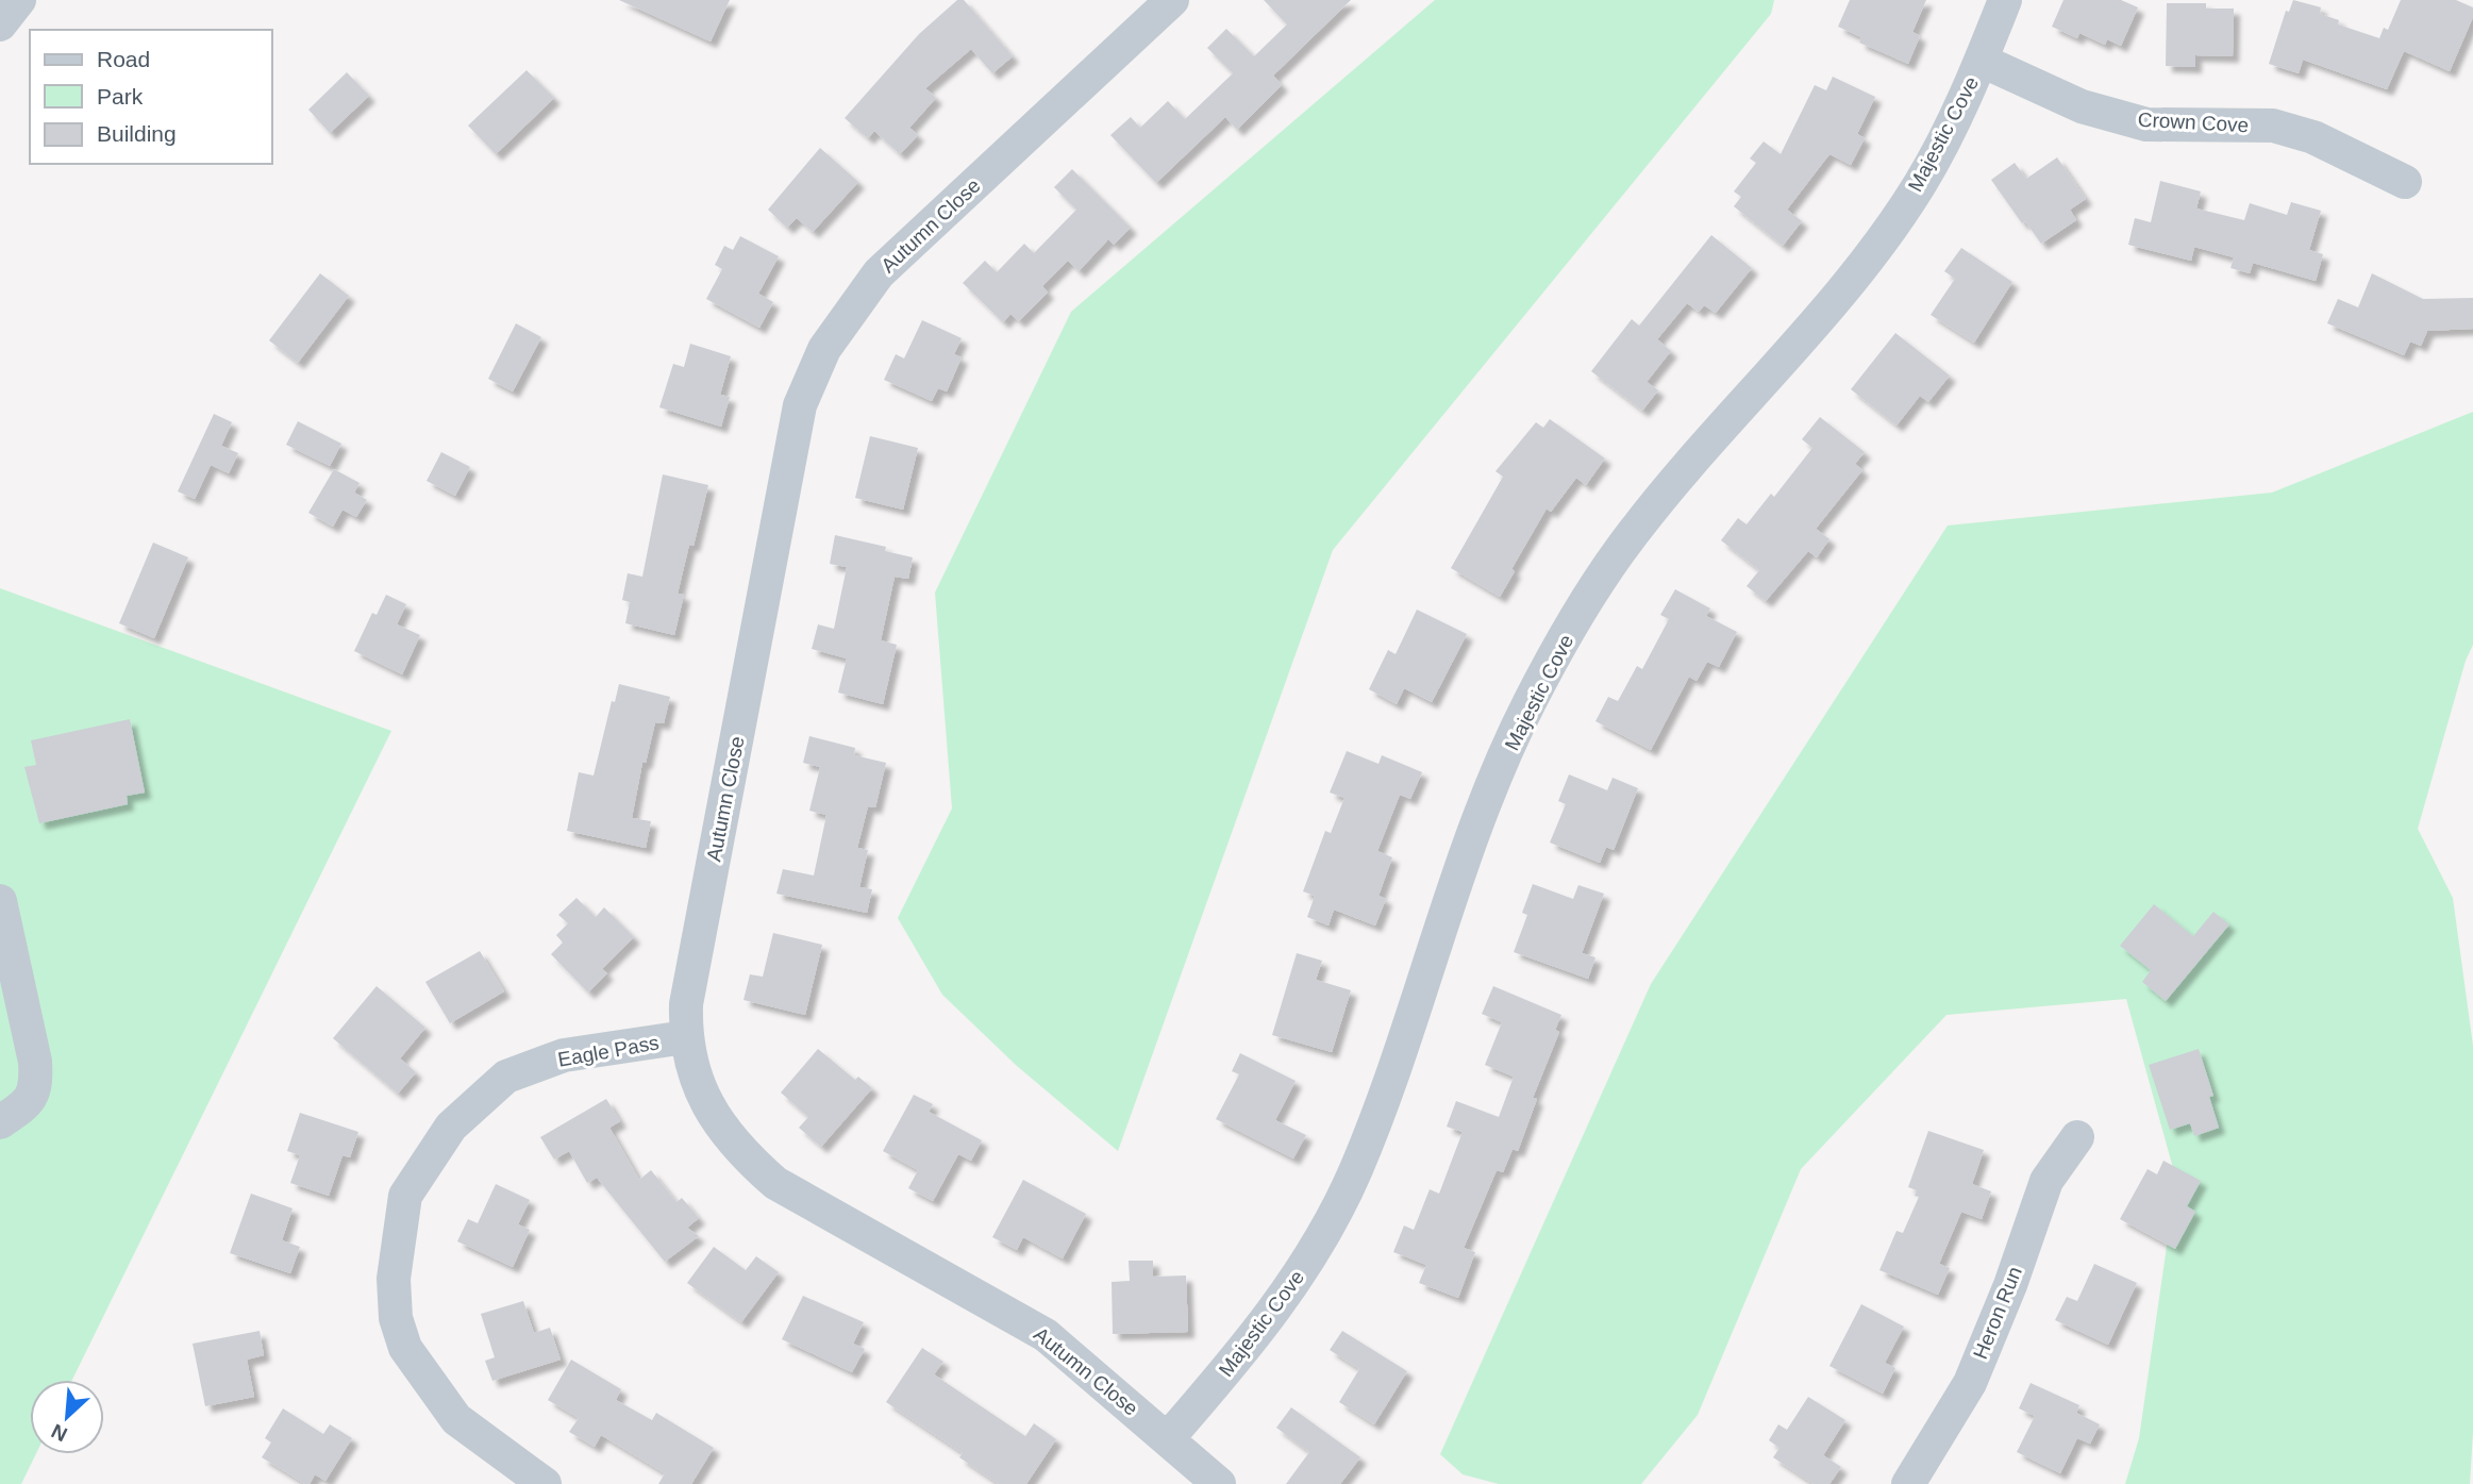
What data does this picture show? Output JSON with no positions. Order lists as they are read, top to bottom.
{
  "streets": {
    "street": [
      "Crown Cove",
      "Majestic Cove",
      "Autumn Close",
      "Eagle Pass",
      "Heron Run"
    ]
  },
  "crossings": [
    ["Crown Cove", "Majestic Cove"],
    ["Majestic Cove", "Autumn Close"],
    ["Autumn Close", "Eagle Pass"]
  ],
  "legend": ["Road", "Park", "Building"],
  "north": "bottom left"
}
